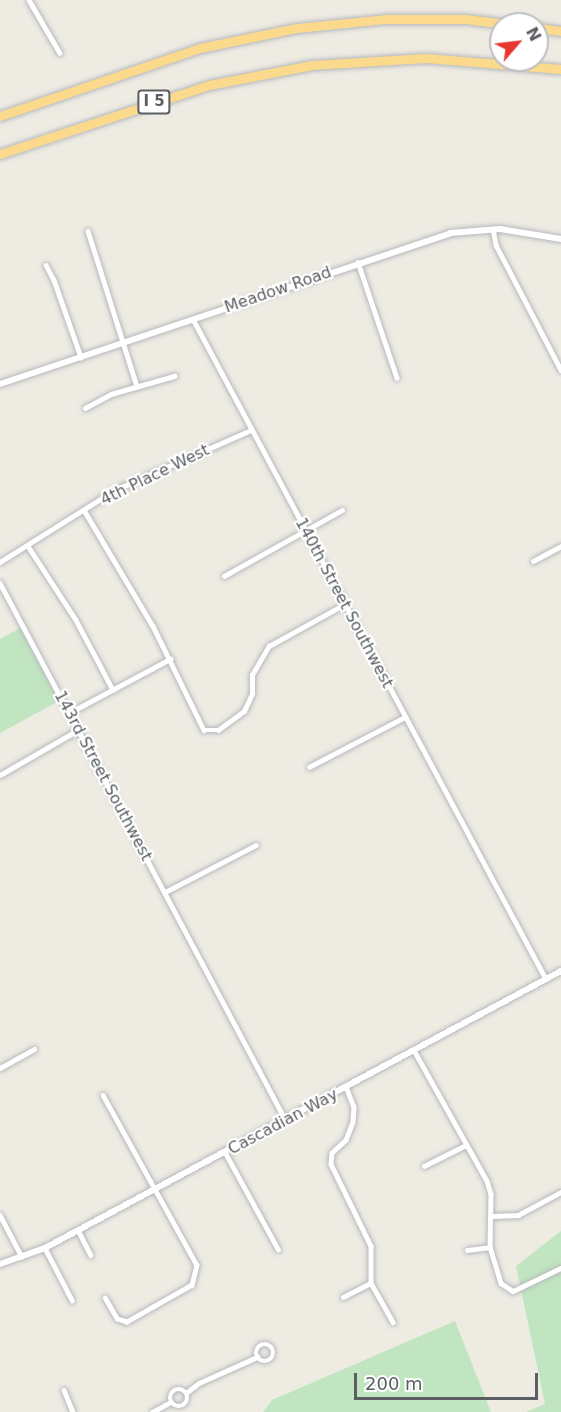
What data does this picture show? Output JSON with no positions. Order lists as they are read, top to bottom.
{
  "streets": {
    "highway": ["I 5"],
    "street": [
      "Meadow Road",
      "4th Place West",
      "140th Street Southwest",
      "143rd Street Southwest",
      "Cascadian Way"
    ]
  },
  "crossings": [
    ["Meadow Road", "140th Street Southwest"],
    ["4th Place West", "140th Street Southwest"],
    ["140th Street Southwest", "Cascadian Way"],
    ["143rd Street Southwest", "Cascadian Way"]
  ],
  "scale_bar": "200 m",
  "north": "top right"
}
